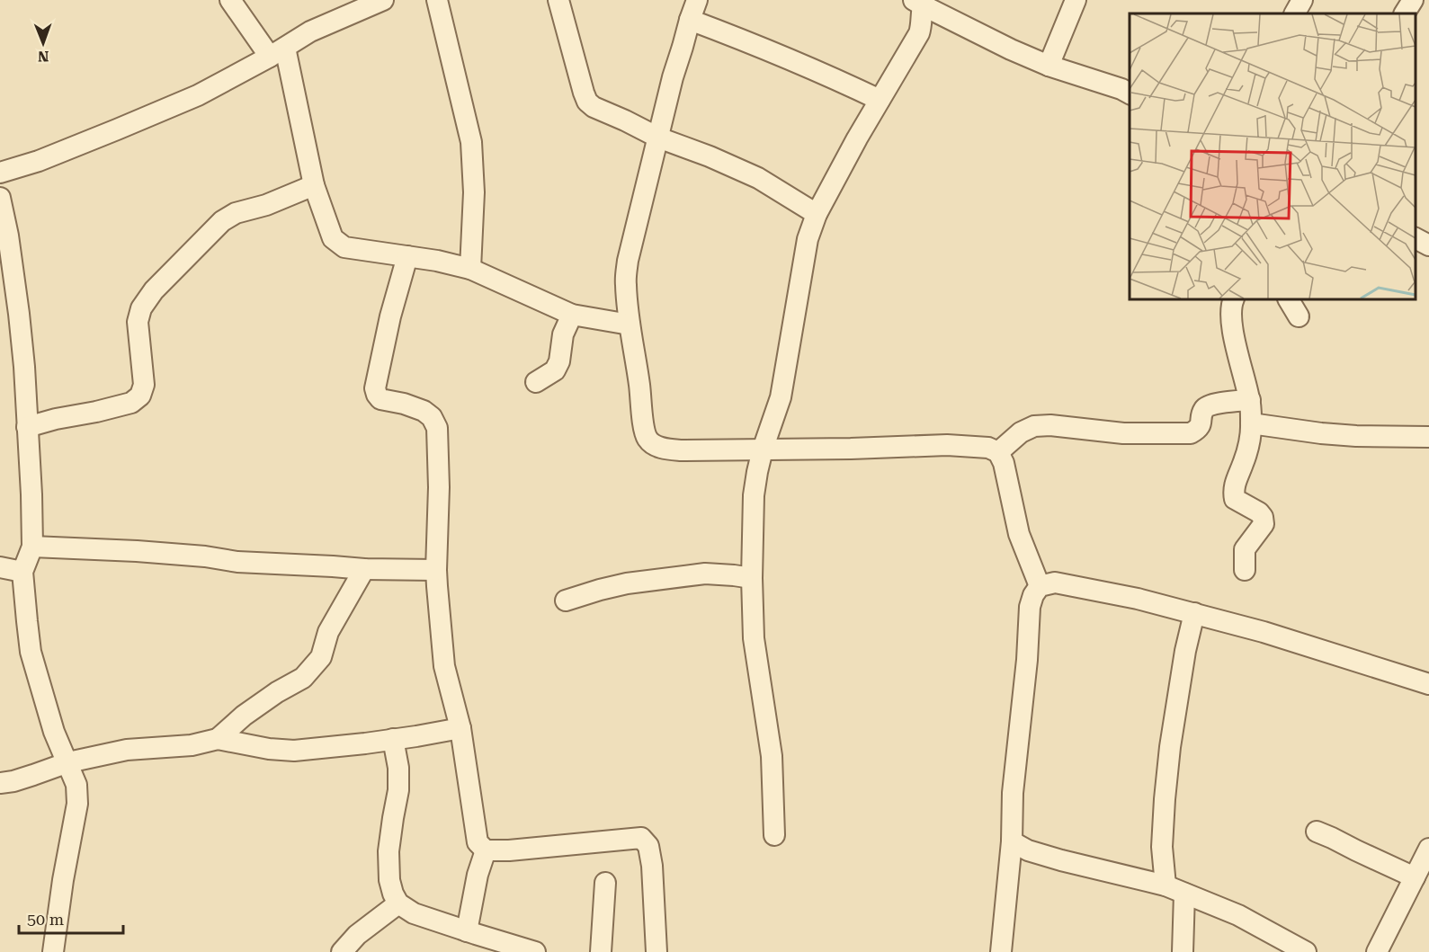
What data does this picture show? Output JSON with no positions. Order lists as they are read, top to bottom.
{
  "scale_bar": "50 m",
  "north": "bottom"
}
